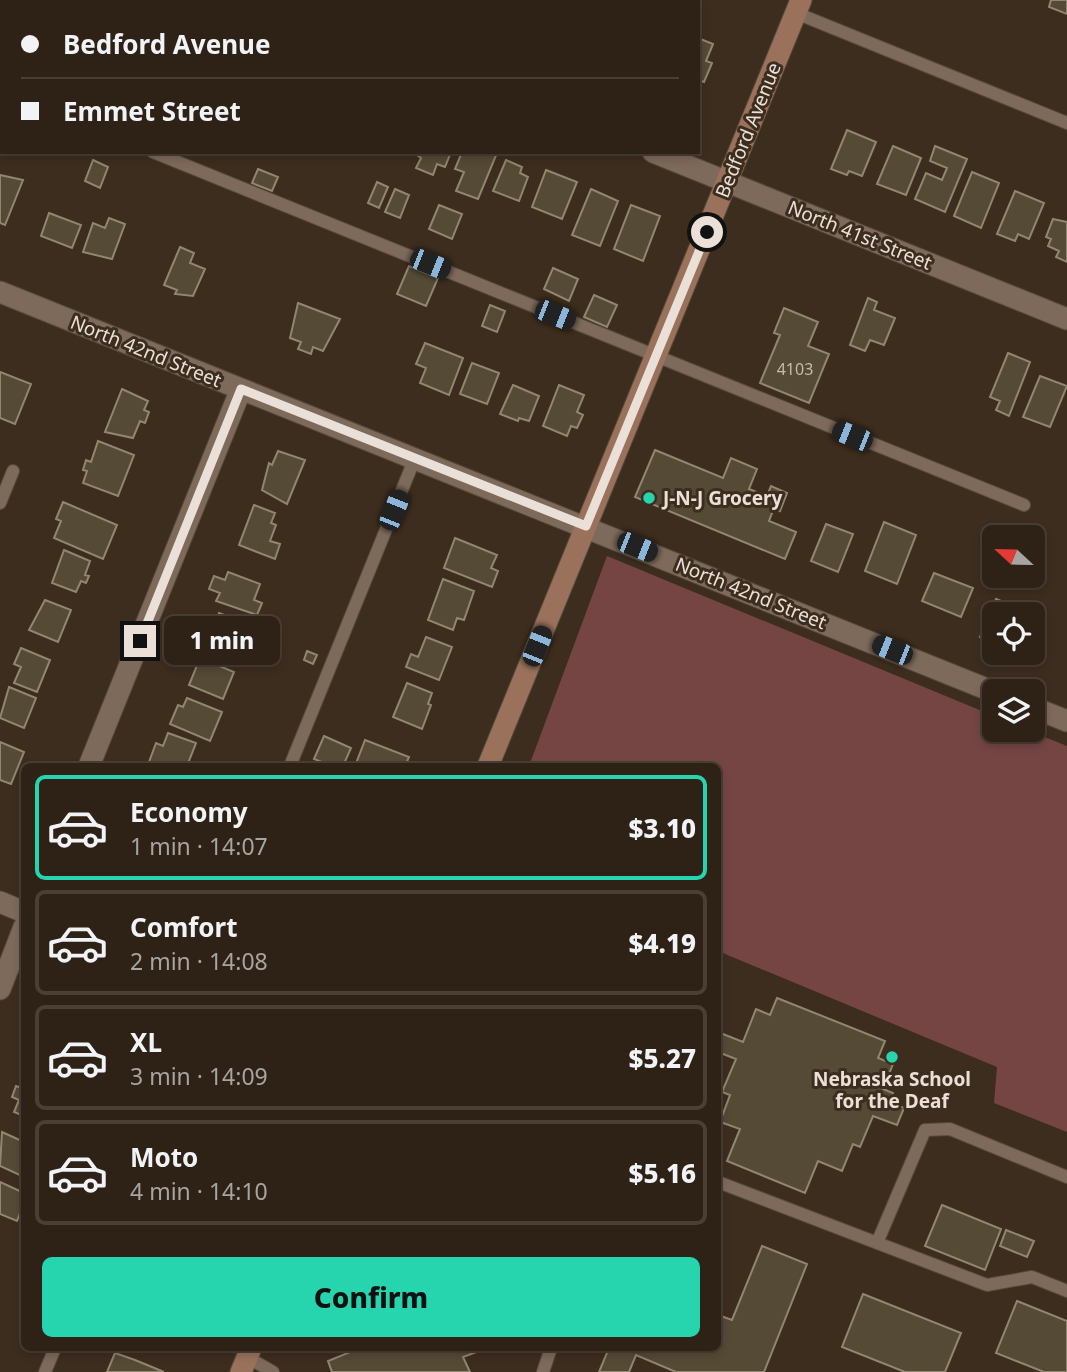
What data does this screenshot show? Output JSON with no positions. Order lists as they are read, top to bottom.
{
  "streets": {
    "street": ["Bedford Avenue", "North 41st Street", "North 42nd Street"]
  },
  "crossings": [
    ["Bedford Avenue", "North 41st Street"],
    ["Bedford Avenue", "North 42nd Street"]
  ],
  "places": ["J-N-J Grocery", "Nebraska School for the Deaf"],
  "house_numbers": ["4103"],
  "north": "left",
  "page": {
    "banner": ["Bedford Avenue", "Emmet Street"],
    "bubble": "1 min",
    "list": [
      {
        "name": "Economy",
        "note": "1 min · 14:07",
        "value": "$3.10"
      },
      {
        "name": "Comfort",
        "note": "2 min · 14:08",
        "value": "$4.19"
      },
      {
        "name": "XL",
        "note": "3 min · 14:09",
        "value": "$5.27"
      },
      {
        "name": "Moto",
        "note": "4 min · 14:10",
        "value": "$5.16"
      }
    ],
    "buttons": "Confirm"
  }
}
